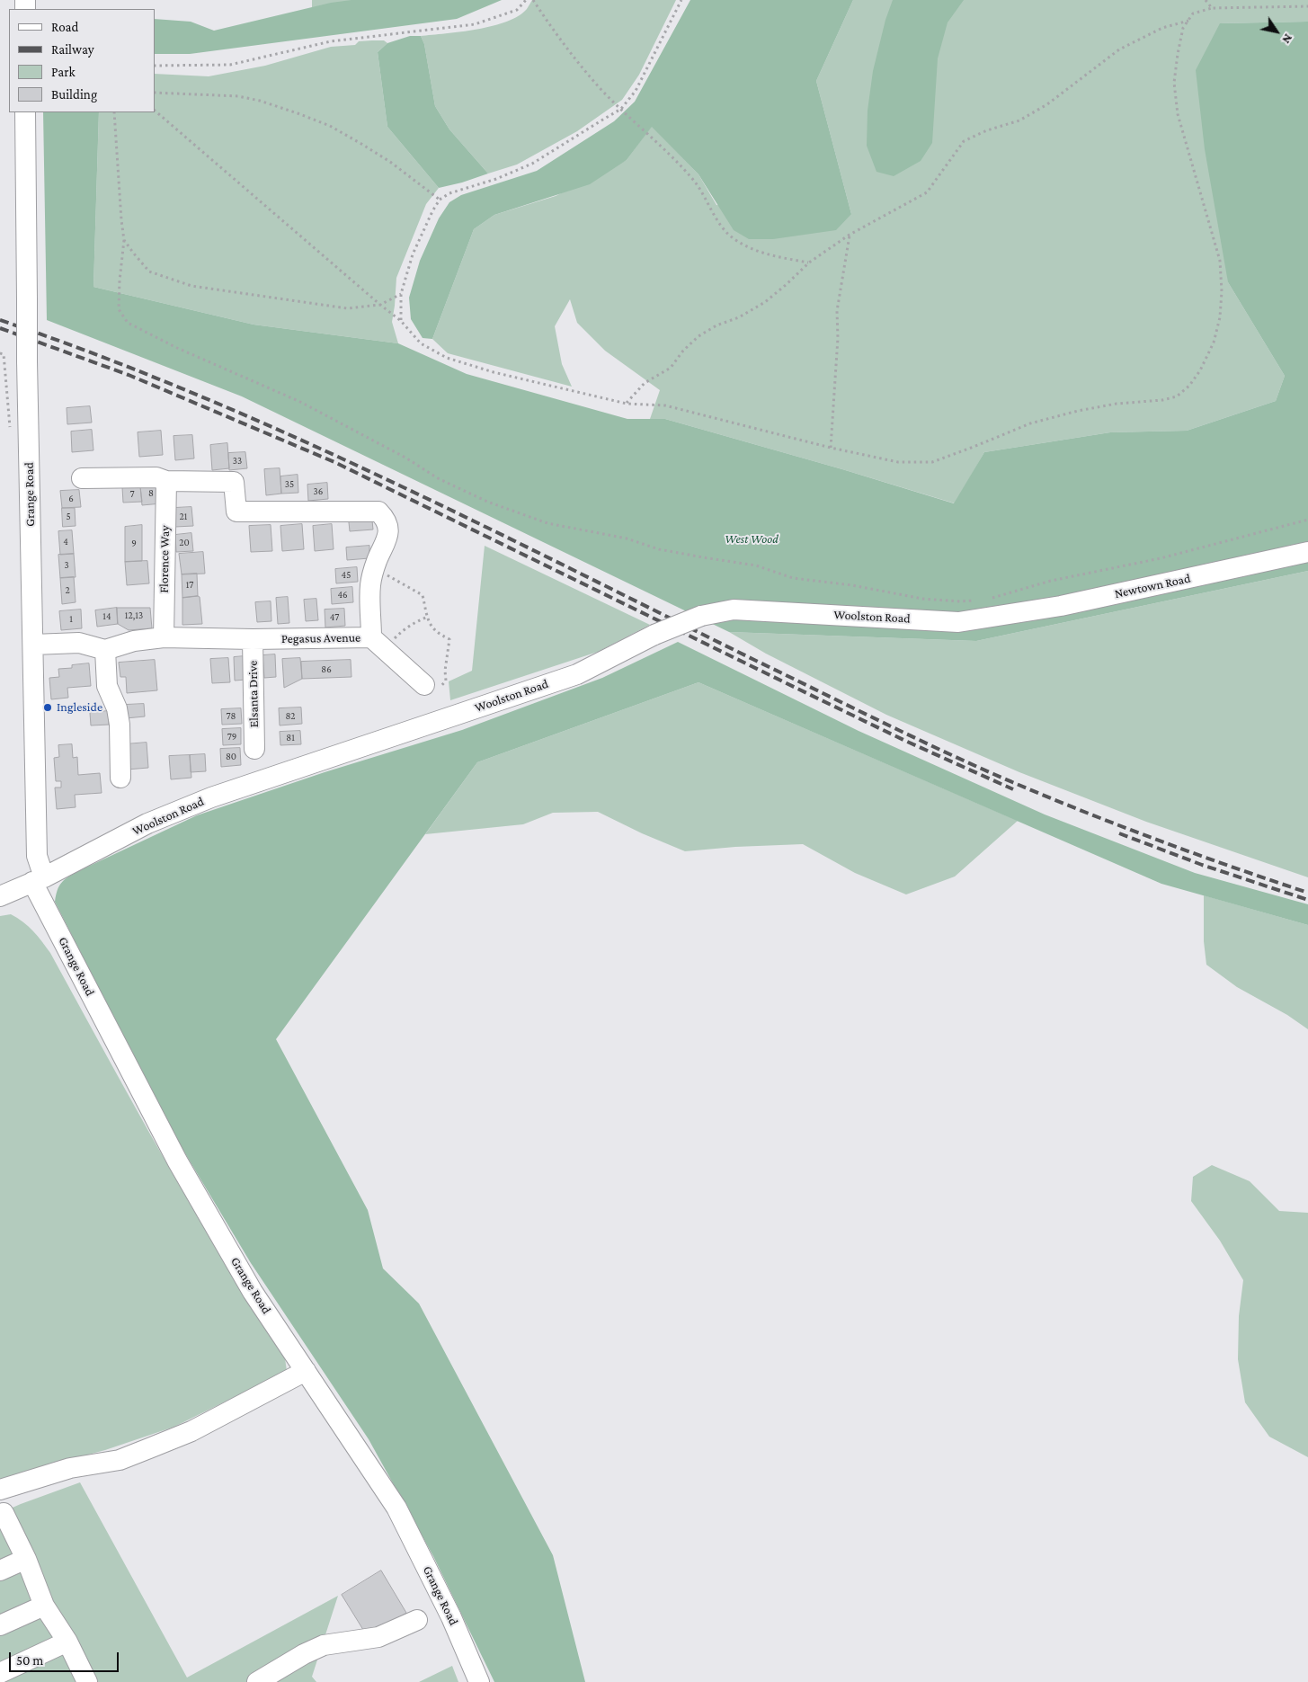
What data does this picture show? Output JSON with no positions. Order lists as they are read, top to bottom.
{
  "streets": {
    "street": [
      "Grange Road",
      "Florence Way",
      "Newtown Road",
      "Woolston Road",
      "Pegasus Avenue",
      "Elsanta Drive"
    ]
  },
  "crossings": [
    ["Grange Road", "Woolston Road"],
    ["Florence Way", "Pegasus Avenue"],
    ["Newtown Road", "Woolston Road"],
    ["Pegasus Avenue", "Elsanta Drive"]
  ],
  "parks": ["West Wood"],
  "places": ["Ingleside"],
  "house_numbers": [
    "33",
    "35",
    "36",
    "8",
    "7",
    "6",
    "5",
    "21",
    "4",
    "20",
    "9",
    "3",
    "45",
    "17",
    "2",
    "46",
    "12,13",
    "14",
    "47",
    "1",
    "86",
    "78",
    "82",
    "79",
    "81",
    "80"
  ],
  "legend": [
    "Road",
    "Railway",
    "Park",
    "Building"
  ],
  "scale_bar": "50 m",
  "north": "bottom right"
}
